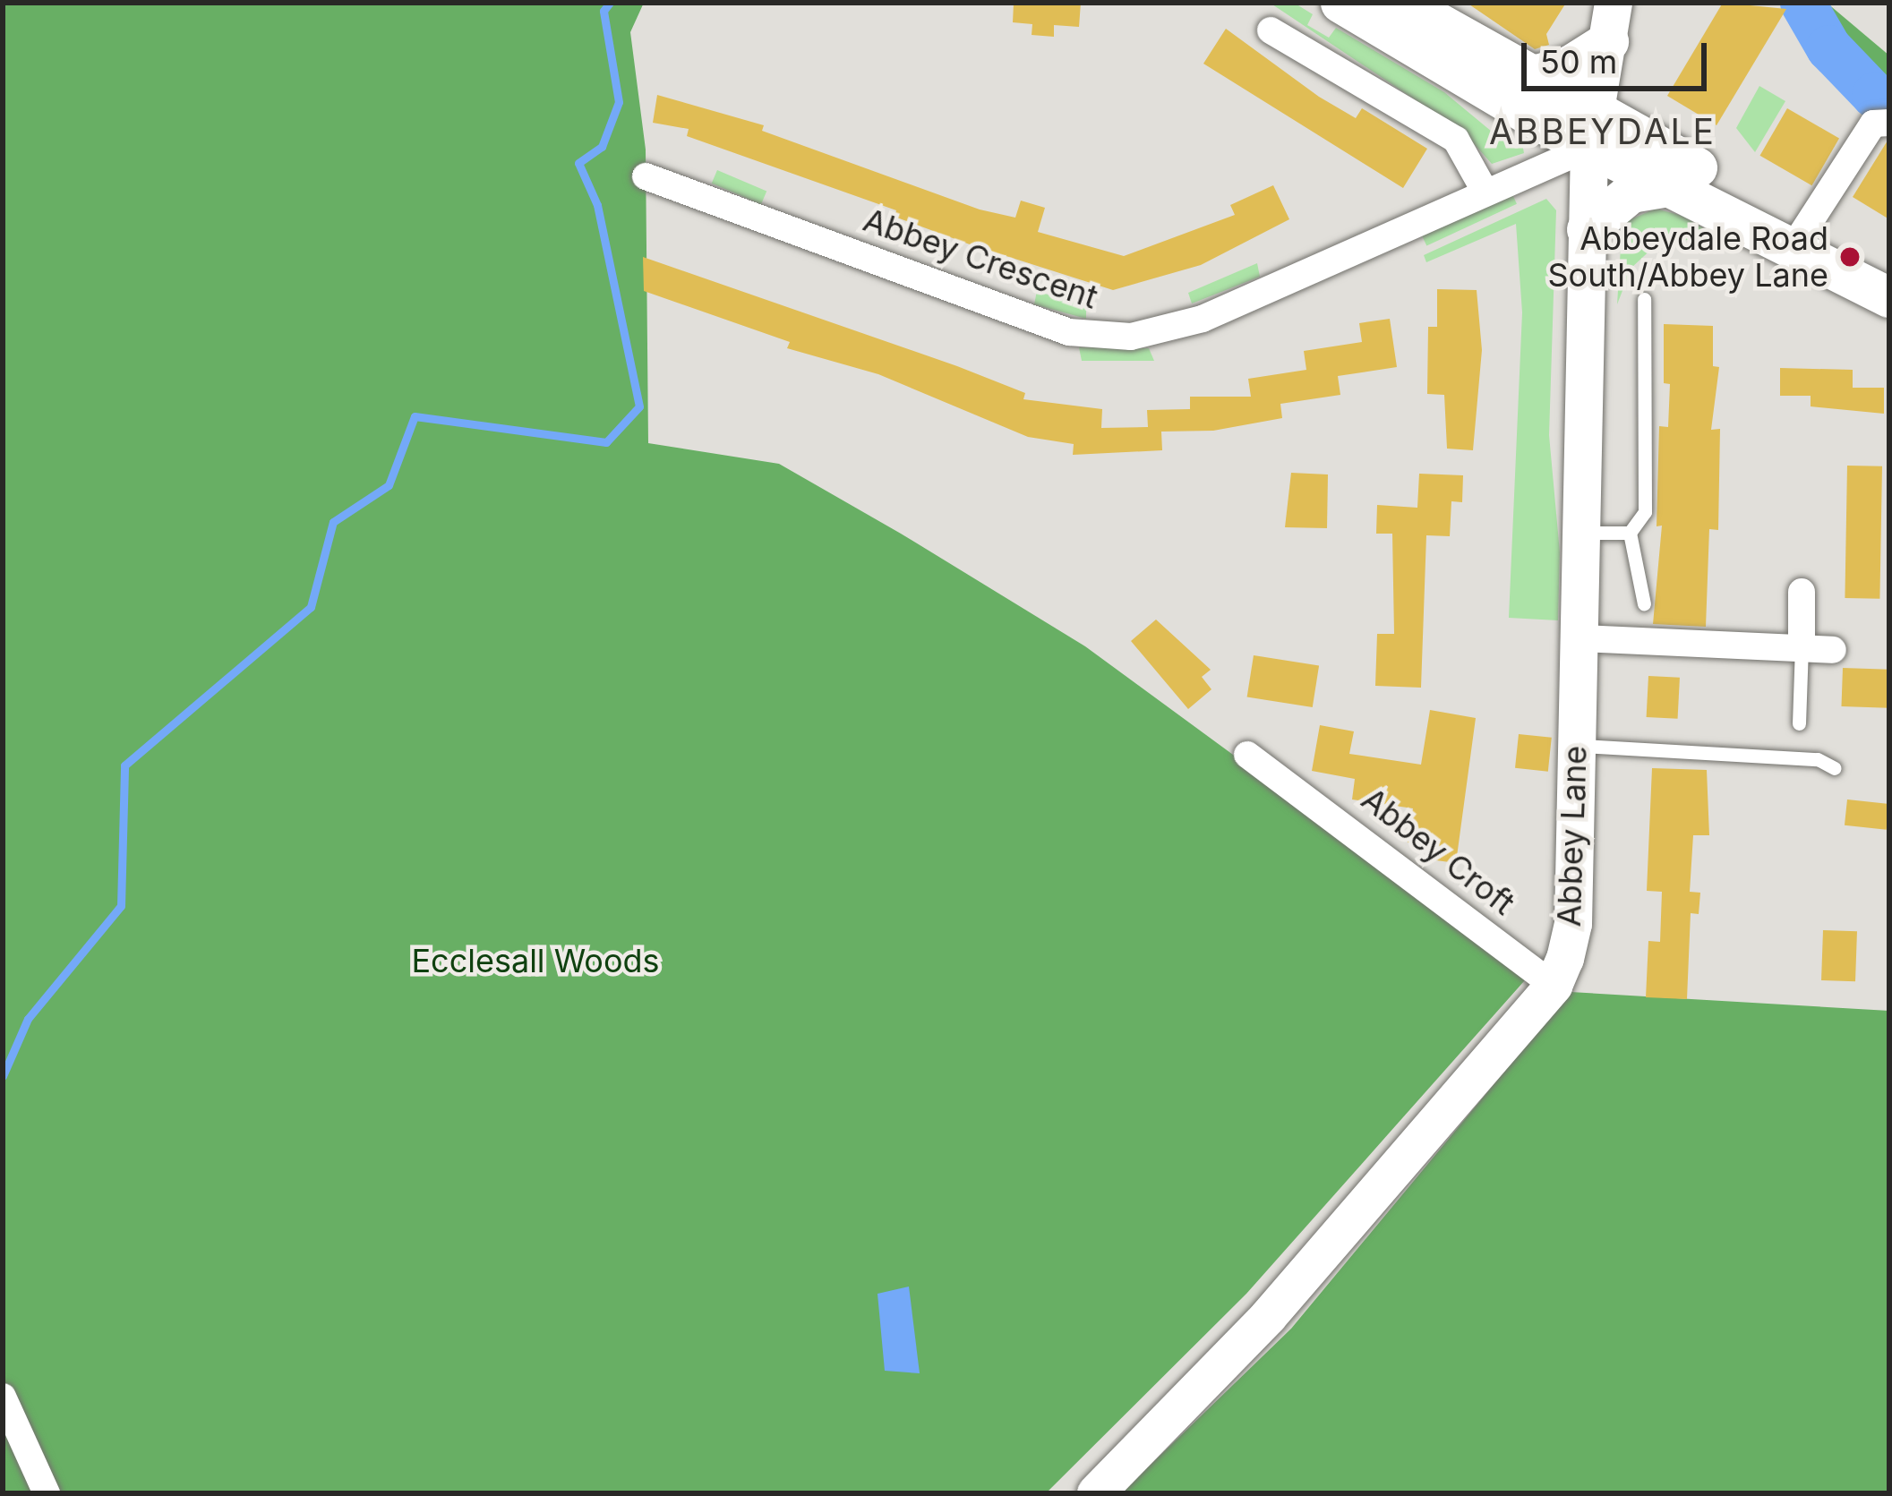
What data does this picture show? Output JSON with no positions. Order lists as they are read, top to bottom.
{
  "streets": {
    "main road": ["Abbey Lane"],
    "street": ["Abbey Crescent", "Abbey Croft"]
  },
  "crossings": [
    ["Abbey Crescent", "Abbey Lane"],
    ["Abbey Lane", "Abbey Croft"]
  ],
  "districts": ["ABBEYDALE"],
  "parks": ["Ecclesall Woods"],
  "places": ["Abbeydale Road South/Abbey Lane"],
  "scale_bar": "50 m"
}
